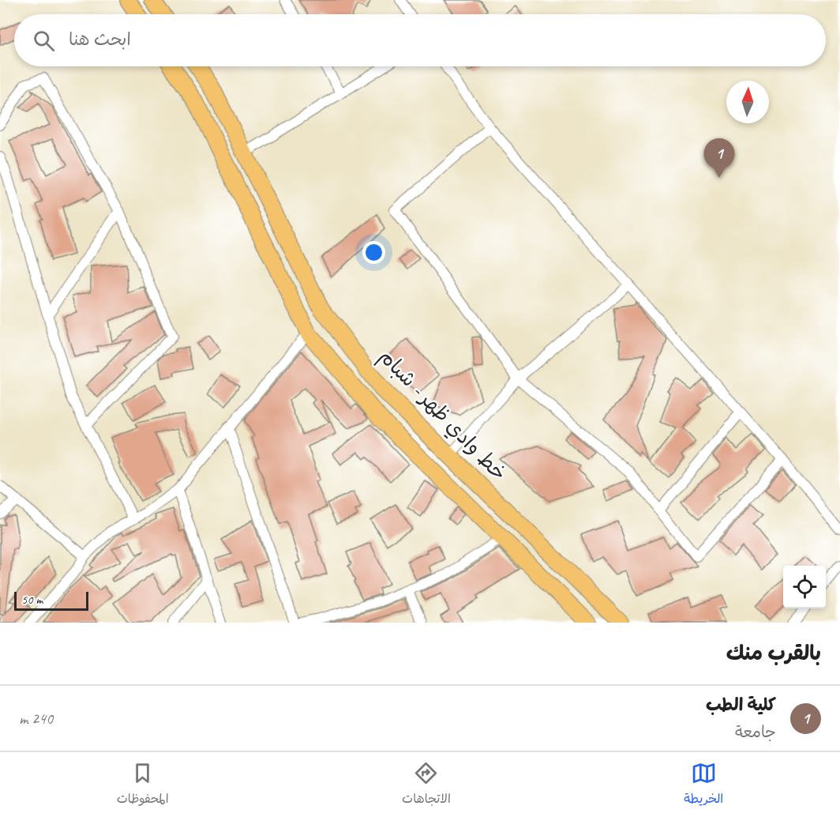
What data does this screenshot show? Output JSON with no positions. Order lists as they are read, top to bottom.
{
  "streets": {
    "main road": ["خط وادي ظهر - شبام"]
  },
  "scale_bar": "50 m",
  "north": "top",
  "page": {
    "search": "ابحث هنا",
    "pins": "1",
    "scale": "50 m",
    "heading": "بالقرب منك",
    "list": [
      {
        "mark": "1",
        "name": "كلية الطب",
        "note": "جامعة",
        "value": "240 m"
      }
    ],
    "nav": ["الخريطة", "الاتجاهات", "المحفوظات"]
  }
}
